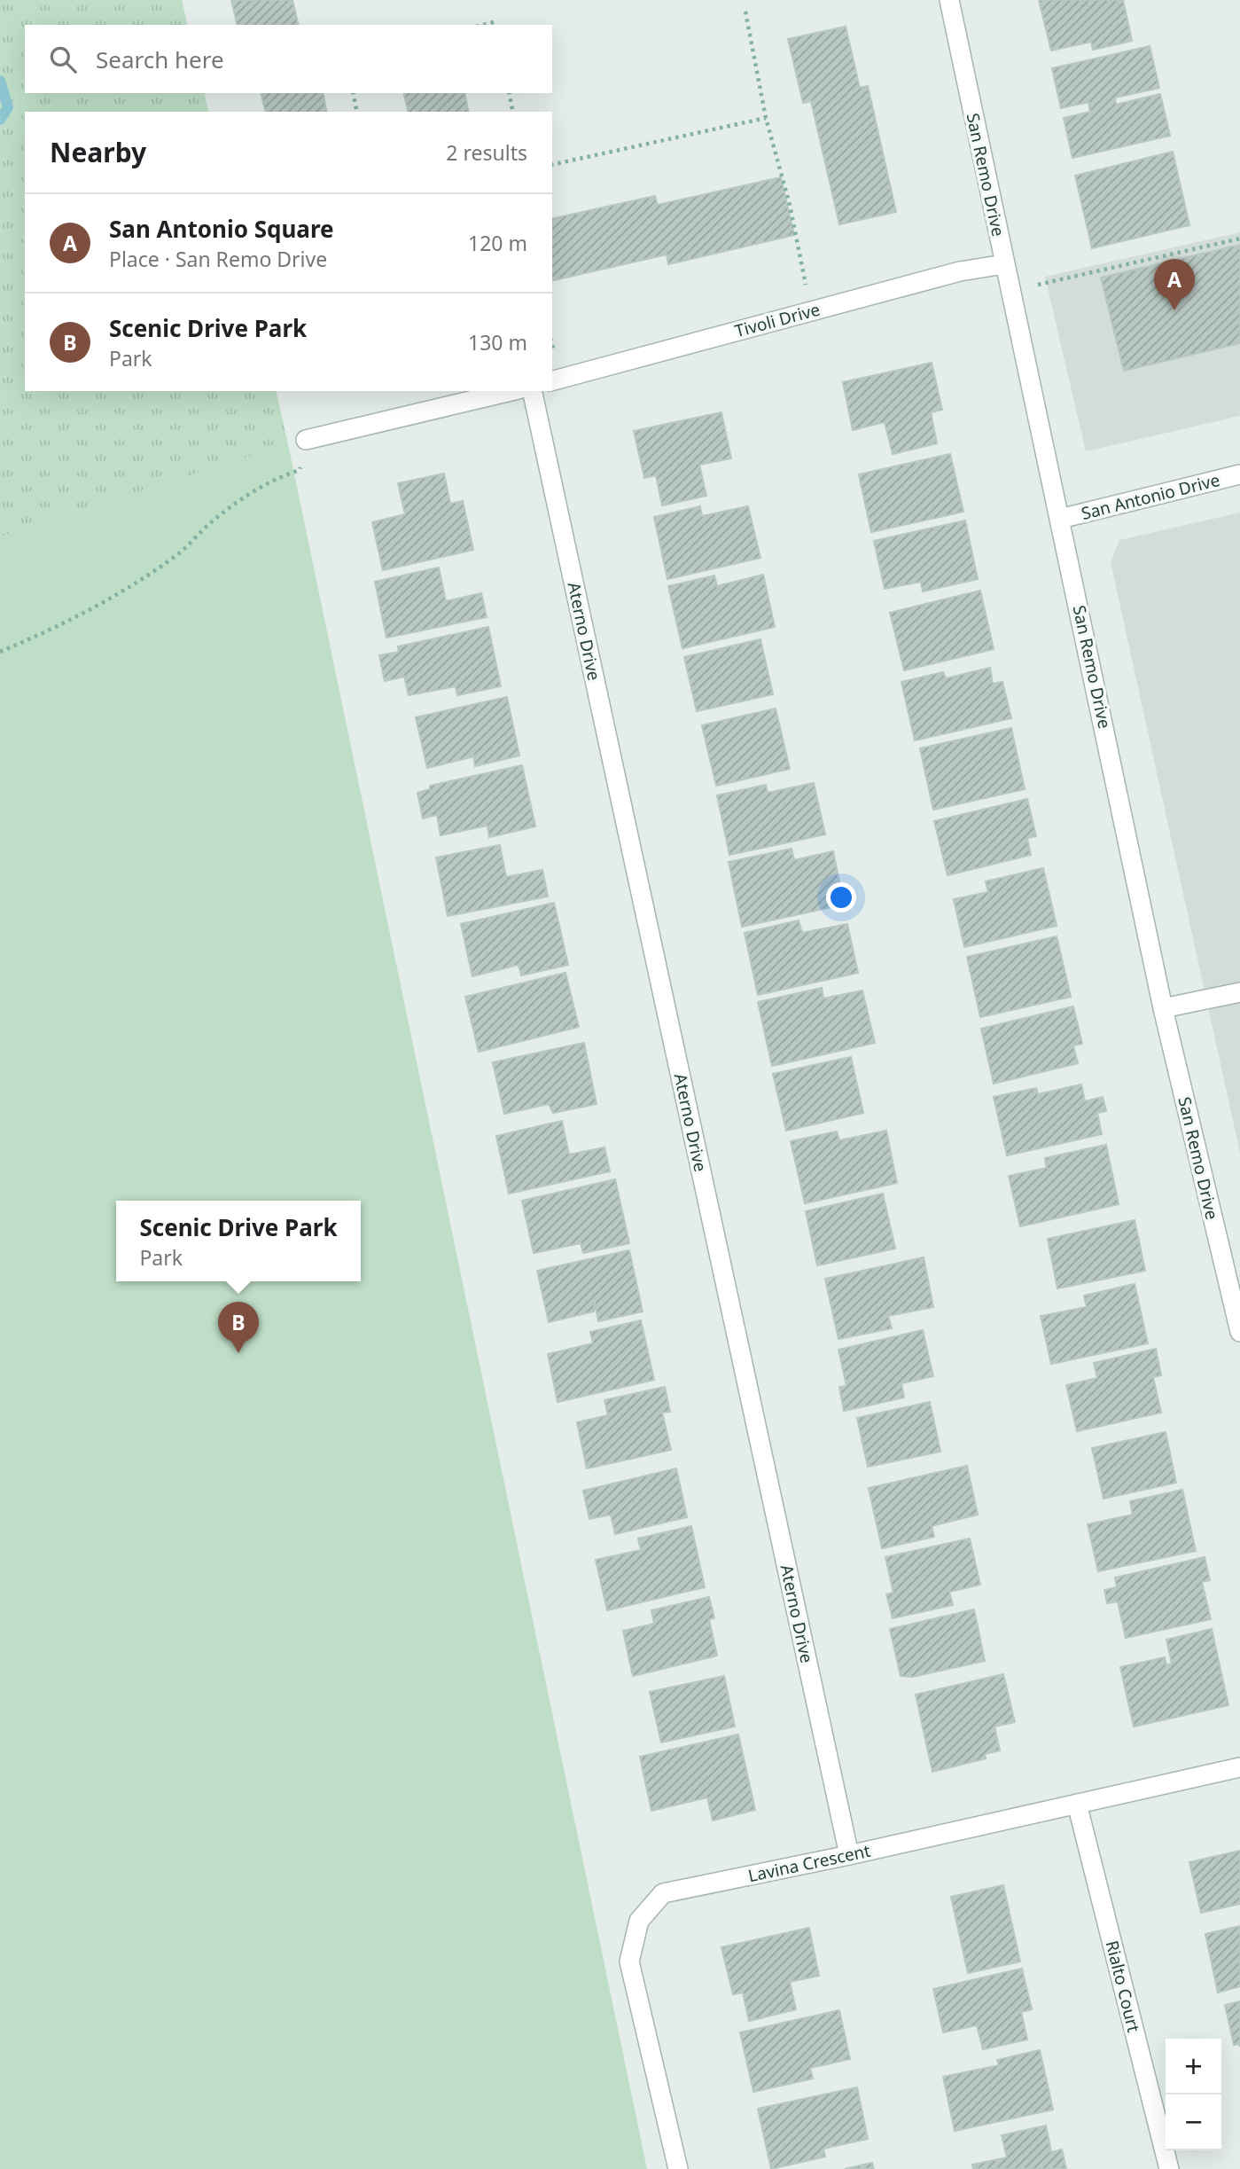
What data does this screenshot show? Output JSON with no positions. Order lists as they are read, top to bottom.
{
  "streets": {
    "street": [
      "San Remo Drive",
      "Tivoli Drive",
      "San Antonio Drive",
      "Aterno Drive",
      "Lavina Crescent",
      "Rialto Court"
    ]
  },
  "crossings": [
    ["San Remo Drive", "Tivoli Drive"],
    ["San Remo Drive", "San Antonio Drive"],
    ["Aterno Drive", "Lavina Crescent"],
    ["Lavina Crescent", "Rialto Court"]
  ],
  "page": {
    "search": "Search here",
    "heading": ["Nearby", "2 results"],
    "list": [
      {
        "mark": "A",
        "name": "San Antonio Square",
        "note": "Place · San Remo Drive",
        "value": "120 m"
      },
      {
        "mark": "B",
        "name": "Scenic Drive Park",
        "note": "Park",
        "value": "130 m"
      }
    ],
    "pins": ["A", "B"],
    "popup": ["Scenic Drive Park", "Park"],
    "map_buttons": ["+", "−"]
  }
}
